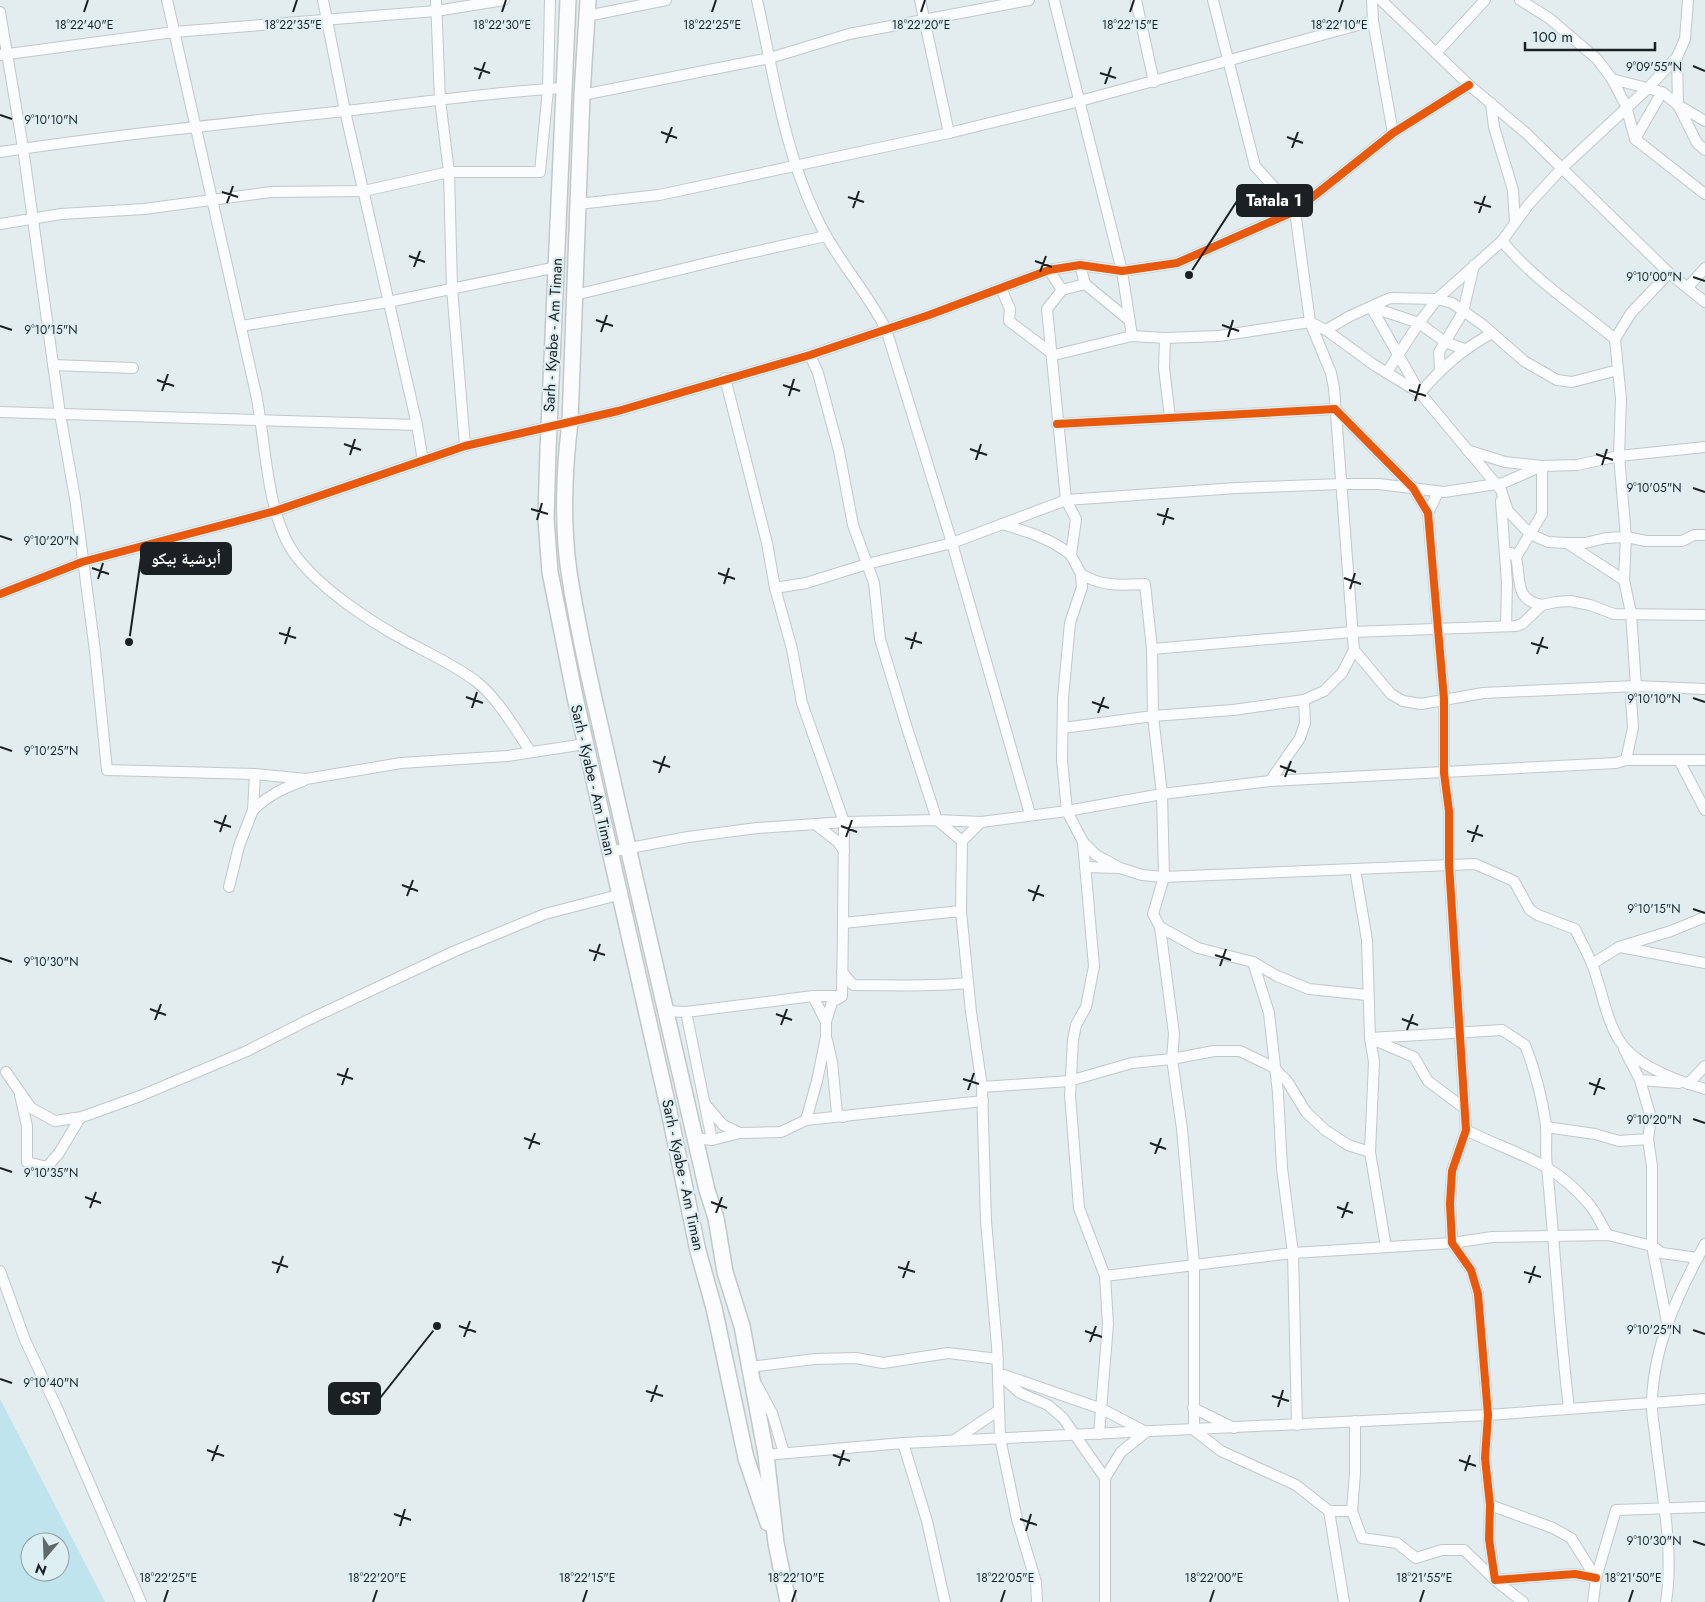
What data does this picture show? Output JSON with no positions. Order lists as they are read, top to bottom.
{
  "streets": {
    "highway": ["Sarh - Kyabe - Am Timan"]
  },
  "places": ["Tatala 1", "أبرشية بيكو", "CST"],
  "scale_bar": "100 m",
  "north": "bottom",
  "coordinates": [
    "18°22'40\"E",
    "18°22'30\"E",
    "18°22'25\"E",
    "18°22'20\"E",
    "18°22'15\"E",
    "18°22'10\"E",
    "18°22'35\"E",
    "9°09'55\"N",
    "9°10'10\"N",
    "9°10'00\"N",
    "9°10'15\"N",
    "9°10'05\"N",
    "9°10'20\"N",
    "9°10'25\"N",
    "9°10'30\"N",
    "9°10'35\"N",
    "9°10'40\"N",
    "18°22'05\"E",
    "18°22'00\"E",
    "18°21'55\"E",
    "18°21'50\"E"
  ]
}
